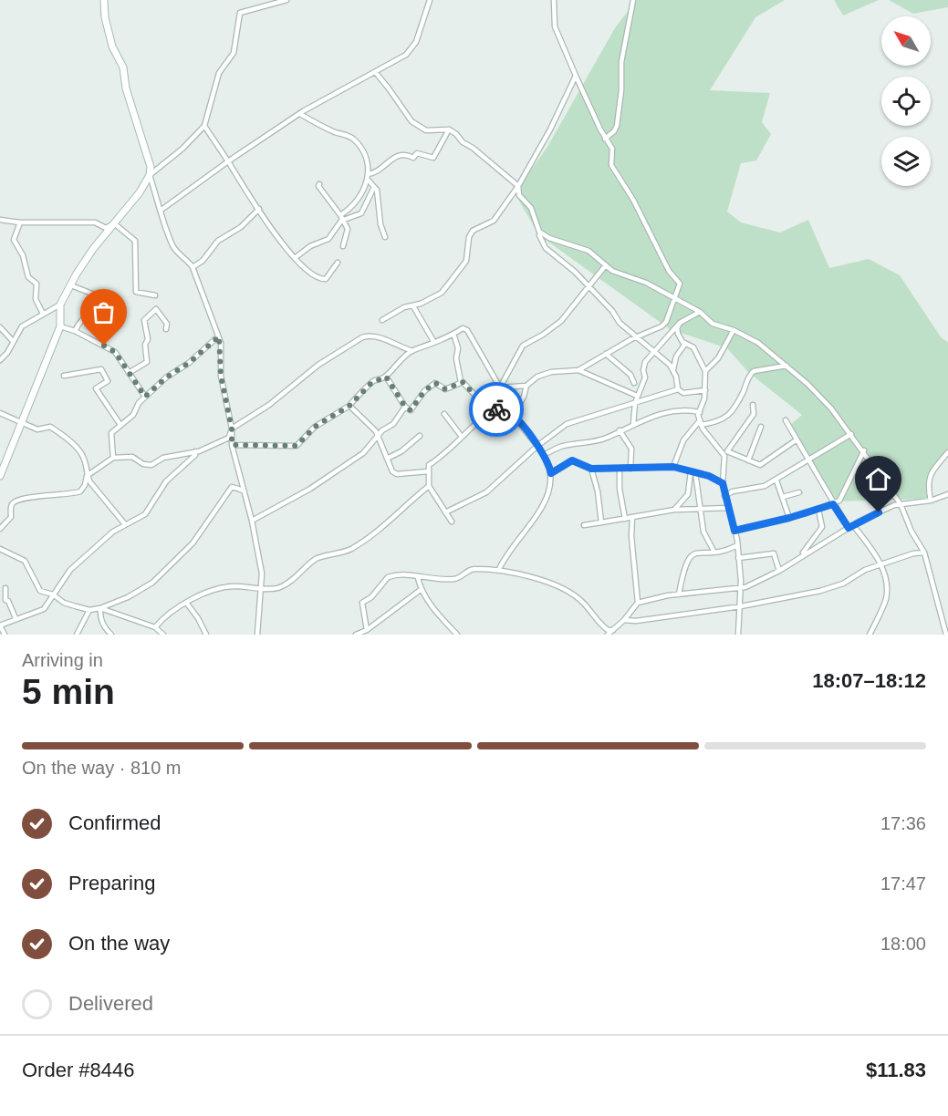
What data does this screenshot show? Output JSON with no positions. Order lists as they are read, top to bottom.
{
  "north": "top left",
  "page": {
    "heading": ["5 min", "Arriving in", "18:07–18:12"],
    "panel": ["Order #8446", "$11.83"],
    "bar": "On the way · 810 m",
    "list": [
      ["Confirmed", "17:36"],
      ["Preparing", "17:47"],
      ["On the way", "18:00"],
      "Delivered"
    ]
  }
}
